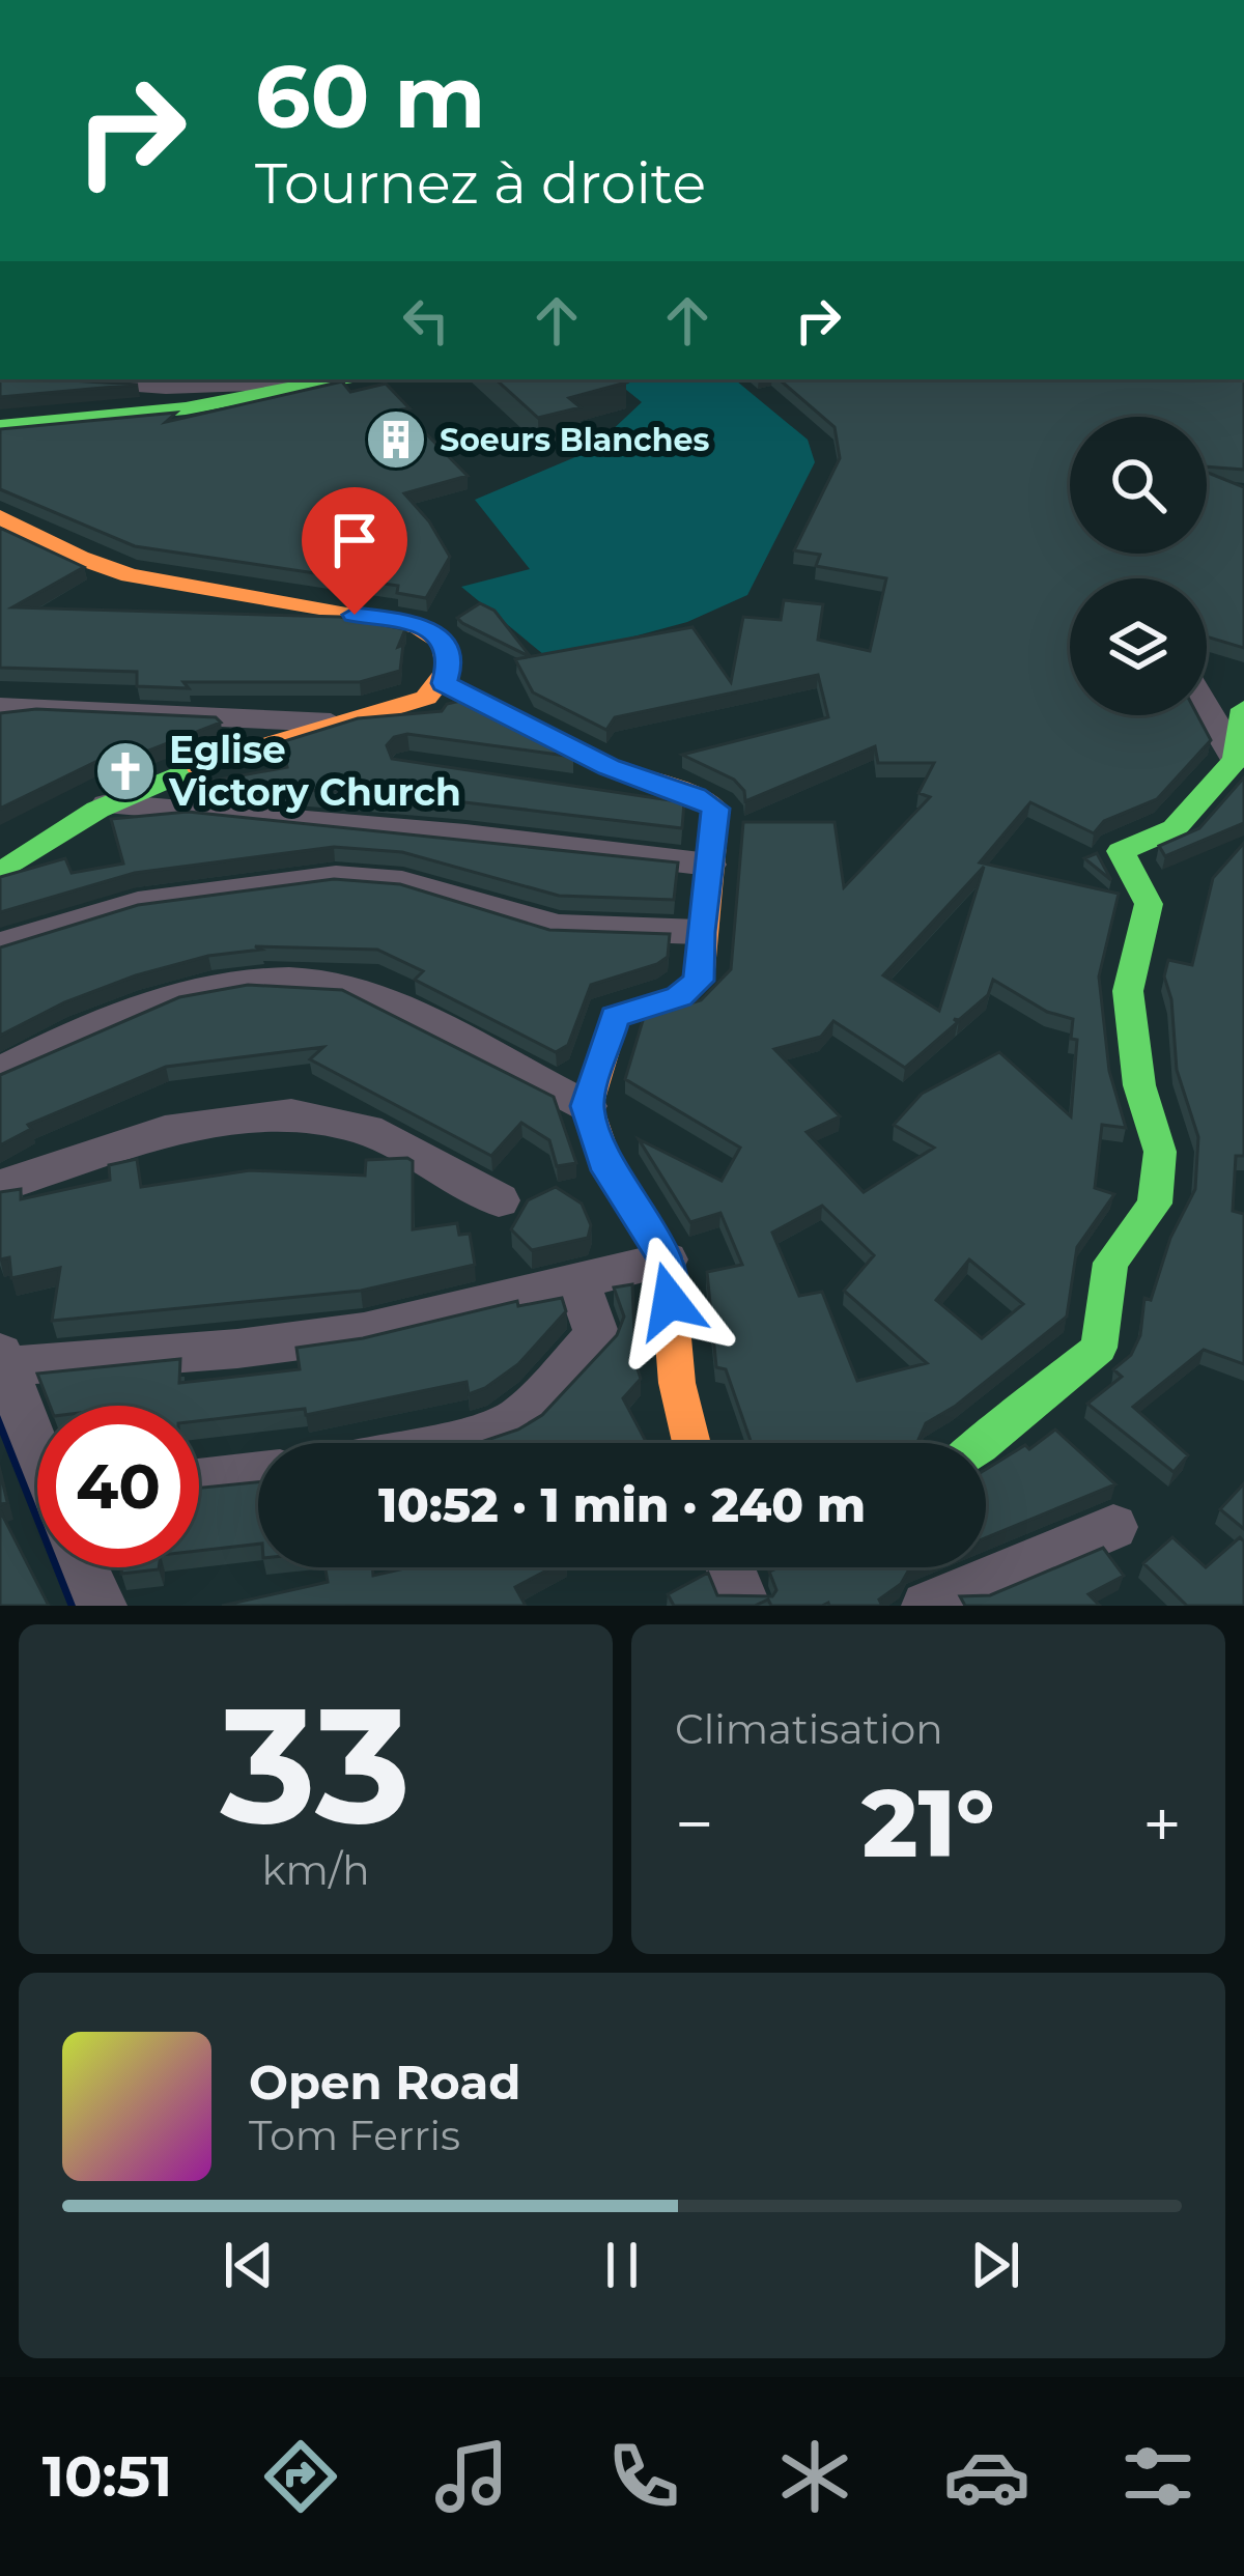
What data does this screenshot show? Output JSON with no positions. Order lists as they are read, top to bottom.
{
  "places": {
    "building": ["Soeurs Blanches"],
    "church": ["Eglise Victory Church"]
  },
  "page": {
    "turn": ["60 m", "Tournez à droite"],
    "limit": "40",
    "trip": "10:52 · 1 min · 240 m",
    "tile": [
      ["33", "km/h"],
      "Climatisation"
    ],
    "heat": ["−", "21°", "+"],
    "song": ["Open Road", "Tom Ferris"],
    "tabs": "10:51"
  }
}
